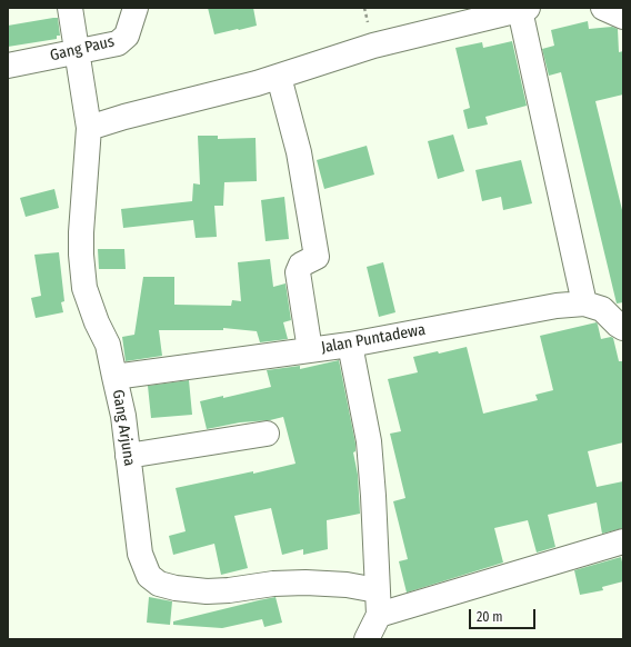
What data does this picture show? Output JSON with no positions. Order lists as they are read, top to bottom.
{
  "streets": {
    "street": ["Gang Paus", "Jalan Puntadewa", "Gang Arjuna"]
  },
  "crossings": [
    ["Gang Paus", "Gang Arjuna"],
    ["Jalan Puntadewa", "Gang Arjuna"]
  ],
  "scale_bar": "20 m"
}
